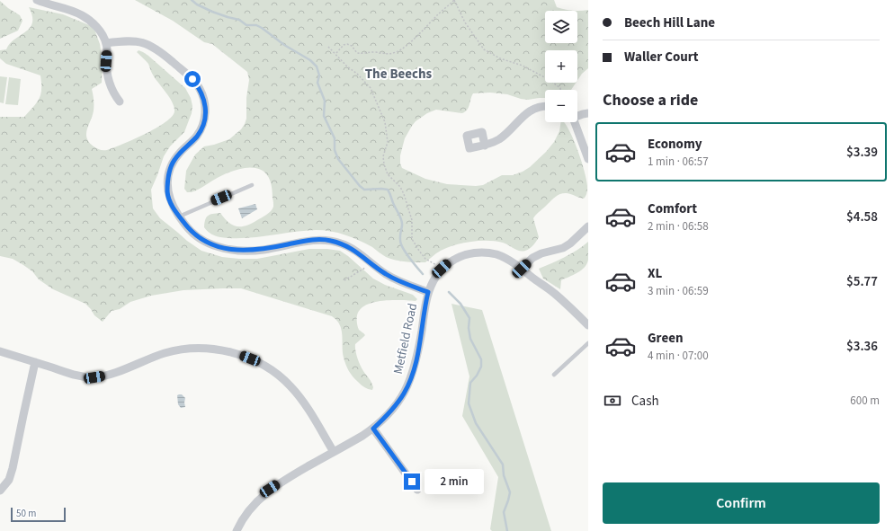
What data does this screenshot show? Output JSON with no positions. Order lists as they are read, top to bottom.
{
  "streets": {
    "street": ["Metfield Road"]
  },
  "districts": ["The Beechs"],
  "scale_bar": "50 m",
  "page": {
    "banner": ["Beech Hill Lane", "Waller Court"],
    "map_buttons": ["+", "−"],
    "heading": "Choose a ride",
    "list": [
      {
        "name": "Economy",
        "note": "1 min · 06:57",
        "value": "$3.39"
      },
      {
        "name": "Comfort",
        "note": "2 min · 06:58",
        "value": "$4.58"
      },
      {
        "name": "XL",
        "note": "3 min · 06:59",
        "value": "$5.77"
      },
      {
        "name": "Green",
        "note": "4 min · 07:00",
        "value": "$3.36"
      }
    ],
    "pay": ["Cash", "600 m"],
    "bubble": "2 min",
    "buttons": "Confirm",
    "scale": "50 m"
  }
}
